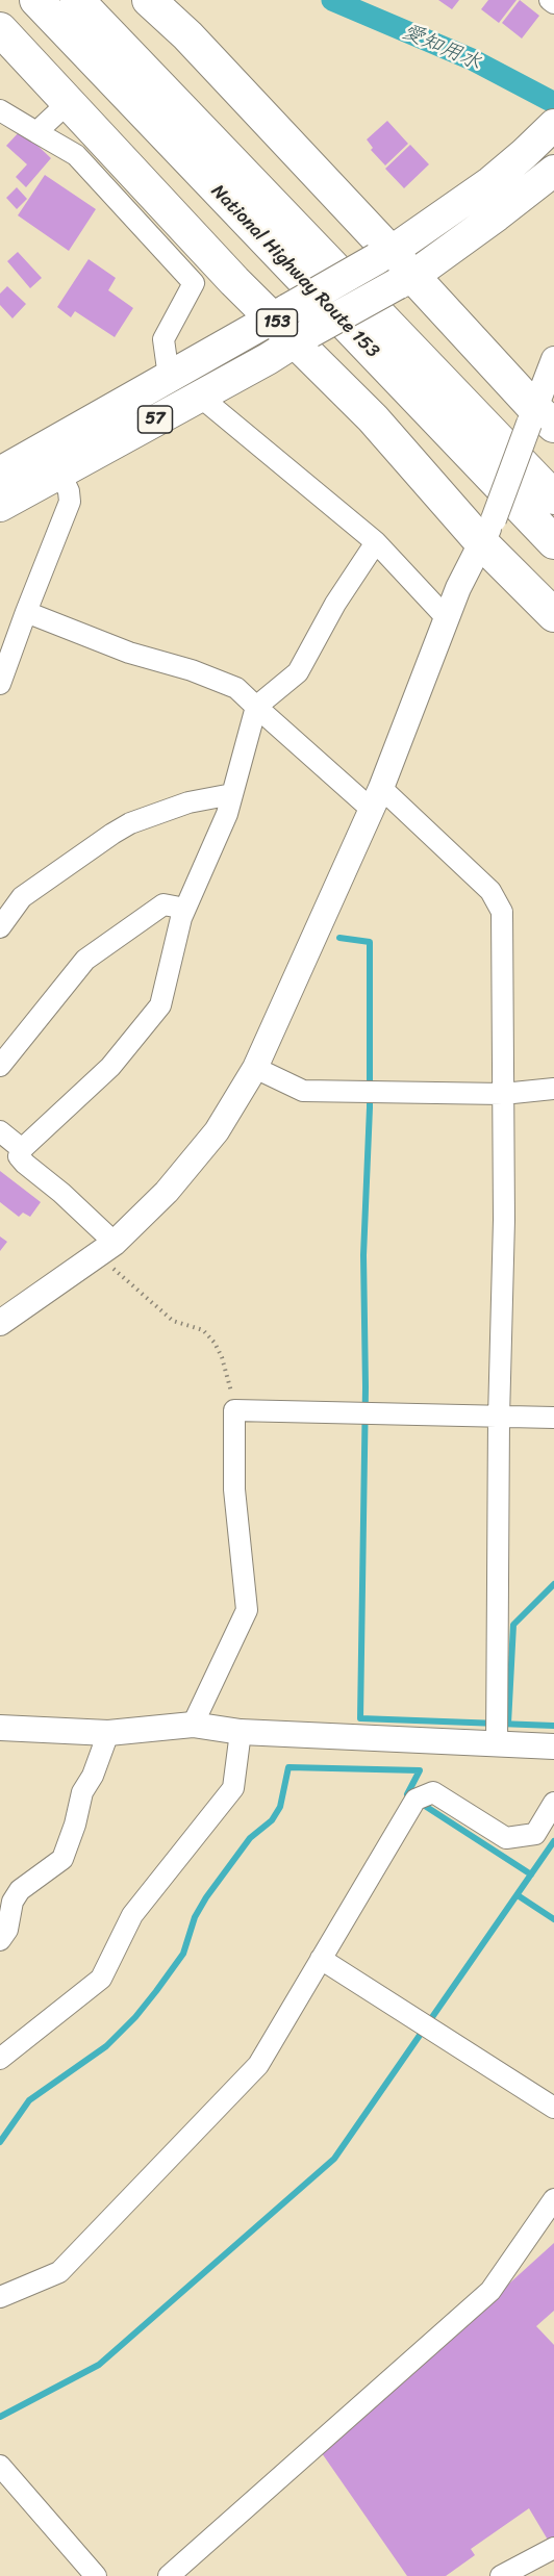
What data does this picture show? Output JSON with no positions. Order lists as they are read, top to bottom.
{
  "streets": {
    "highway": ["National Highway Route 153", "153"],
    "main road": ["57"]
  },
  "crossings": [
    ["153", "57"]
  ],
  "water": ["愛知用水"]
}
